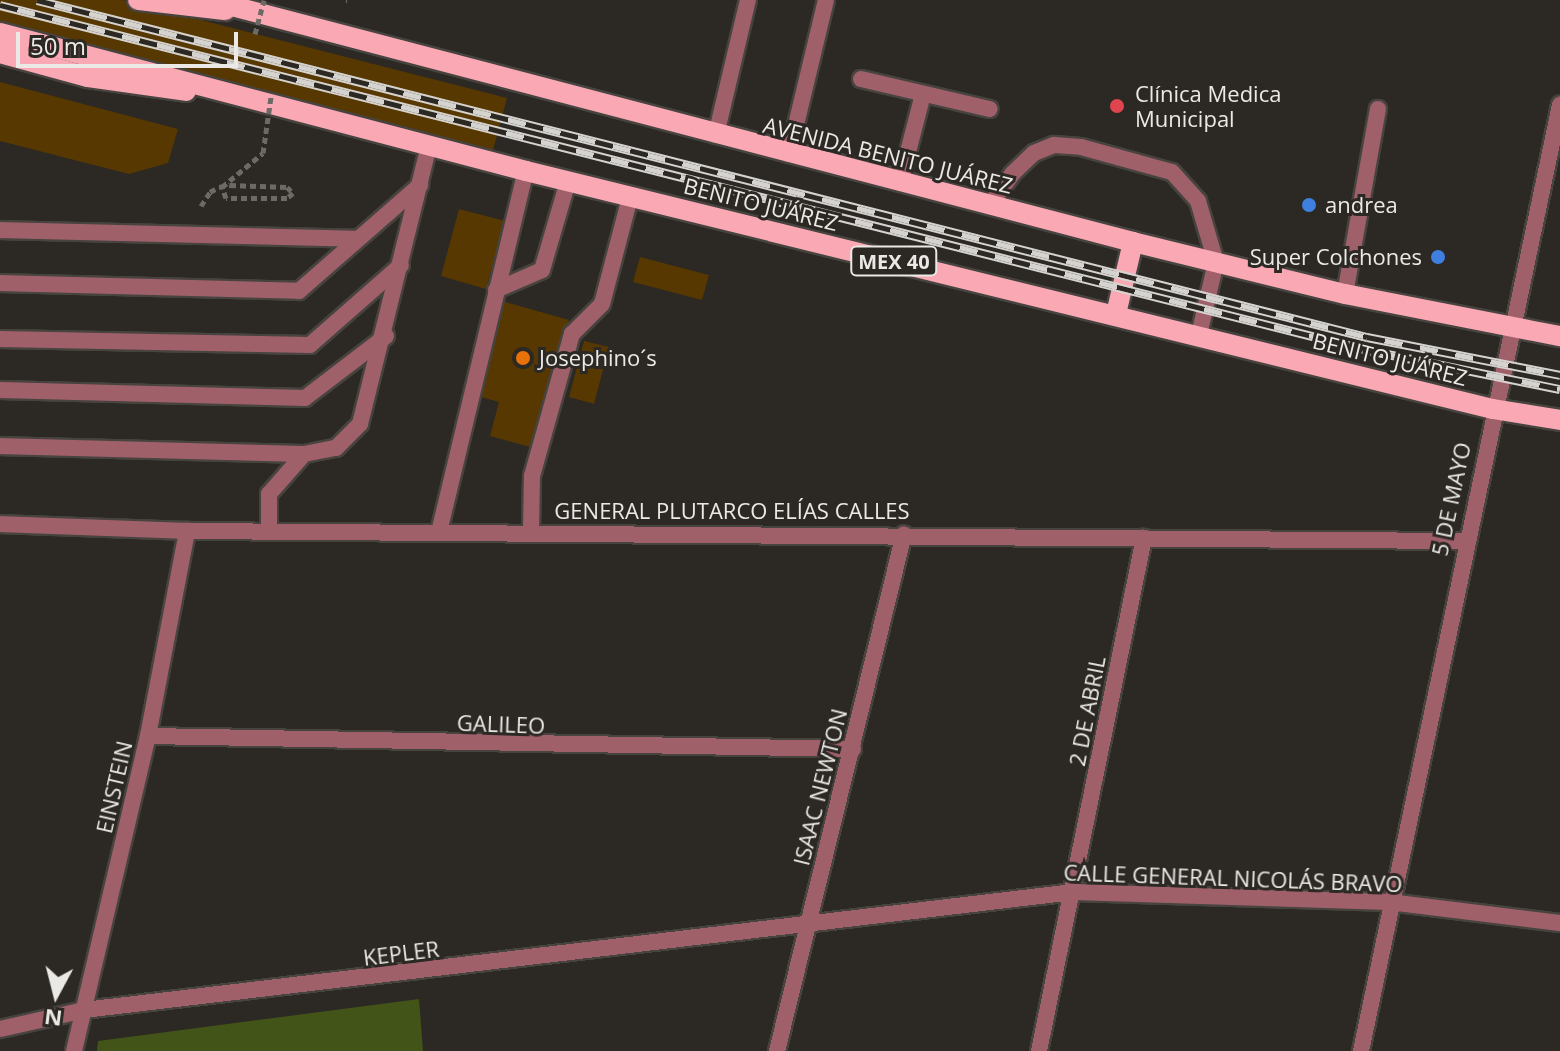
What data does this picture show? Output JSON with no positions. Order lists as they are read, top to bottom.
{
  "streets": {
    "main road": ["AVENIDA BENITO JUÁREZ", "BENITO JUÁREZ", "MEX 40"],
    "street": [
      "5 DE MAYO",
      "GENERAL PLUTARCO ELÍAS CALLES",
      "2 DE ABRIL",
      "GALILEO",
      "EINSTEIN",
      "ISAAC NEWTON",
      "CALLE GENERAL NICOLÁS BRAVO",
      "KEPLER"
    ]
  },
  "crossings": [
    ["AVENIDA BENITO JUÁREZ", "5 DE MAYO"],
    ["BENITO JUÁREZ", "5 DE MAYO"],
    ["5 DE MAYO", "GENERAL PLUTARCO ELÍAS CALLES"],
    ["5 DE MAYO", "CALLE GENERAL NICOLÁS BRAVO"],
    ["GENERAL PLUTARCO ELÍAS CALLES", "2 DE ABRIL"],
    ["GENERAL PLUTARCO ELÍAS CALLES", "EINSTEIN"],
    ["GENERAL PLUTARCO ELÍAS CALLES", "ISAAC NEWTON"],
    ["2 DE ABRIL", "CALLE GENERAL NICOLÁS BRAVO"],
    ["GALILEO", "EINSTEIN"],
    ["GALILEO", "ISAAC NEWTON"],
    ["EINSTEIN", "KEPLER"],
    ["ISAAC NEWTON", "CALLE GENERAL NICOLÁS BRAVO"],
    ["ISAAC NEWTON", "KEPLER"],
    ["CALLE GENERAL NICOLÁS BRAVO", "KEPLER"]
  ],
  "places": [
    "Clínica Medica Municipal",
    "andrea",
    "Super Colchones",
    "Josephino´s"
  ],
  "scale_bar": "50 m",
  "north": "bottom"
}
